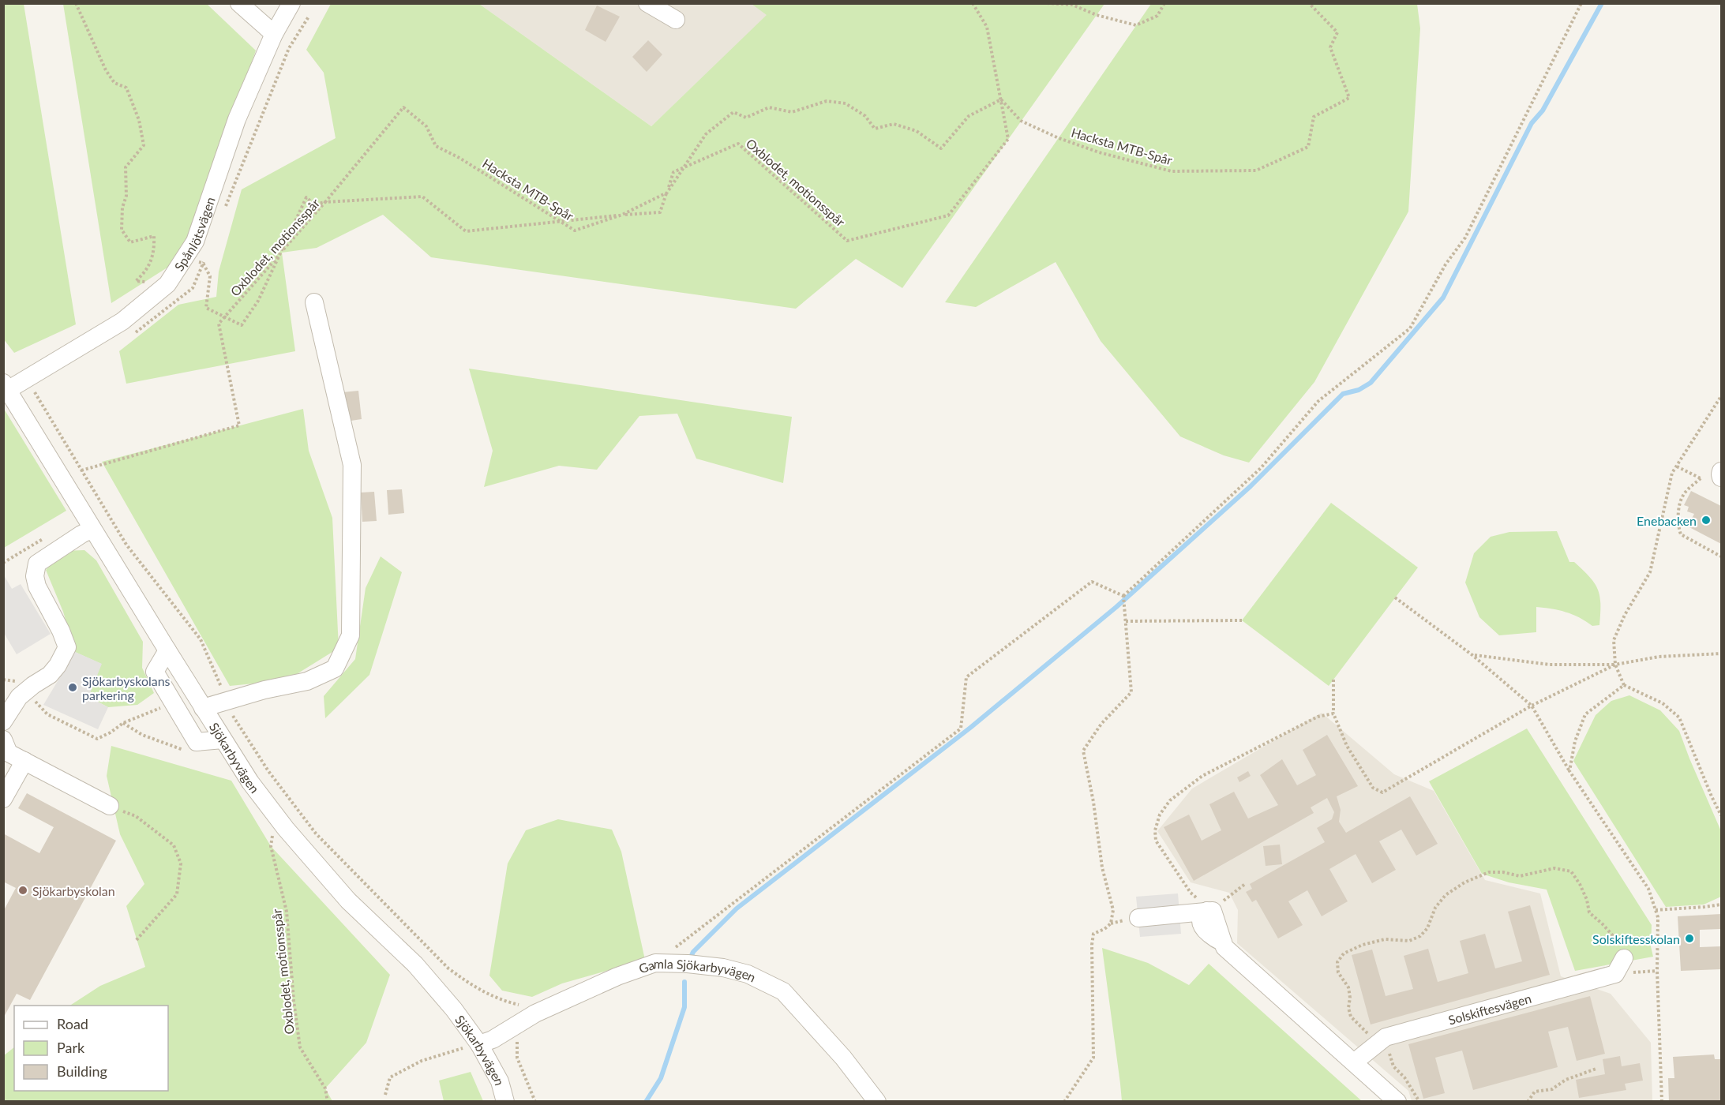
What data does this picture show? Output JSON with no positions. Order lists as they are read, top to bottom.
{
  "streets": {
    "street": [
      "Spånlötsvägen",
      "Sjökarbyvägen",
      "Gamla Sjökarbyvägen",
      "Solskiftesvägen"
    ],
    "path": ["Hacksta MTB-Spår", "Oxblodet, motionsspår"]
  },
  "crossings": [
    ["Hacksta MTB-Spår", "Oxblodet, motionsspår"],
    ["Spånlötsvägen", "Sjökarbyvägen"],
    ["Sjökarbyvägen", "Gamla Sjökarbyvägen"]
  ],
  "places": [
    "Enebacken",
    "Sjökarbyskolans parkering",
    "Sjökarbyskolan",
    "Solskiftesskolan"
  ],
  "legend": ["Road", "Park", "Building"]
}
